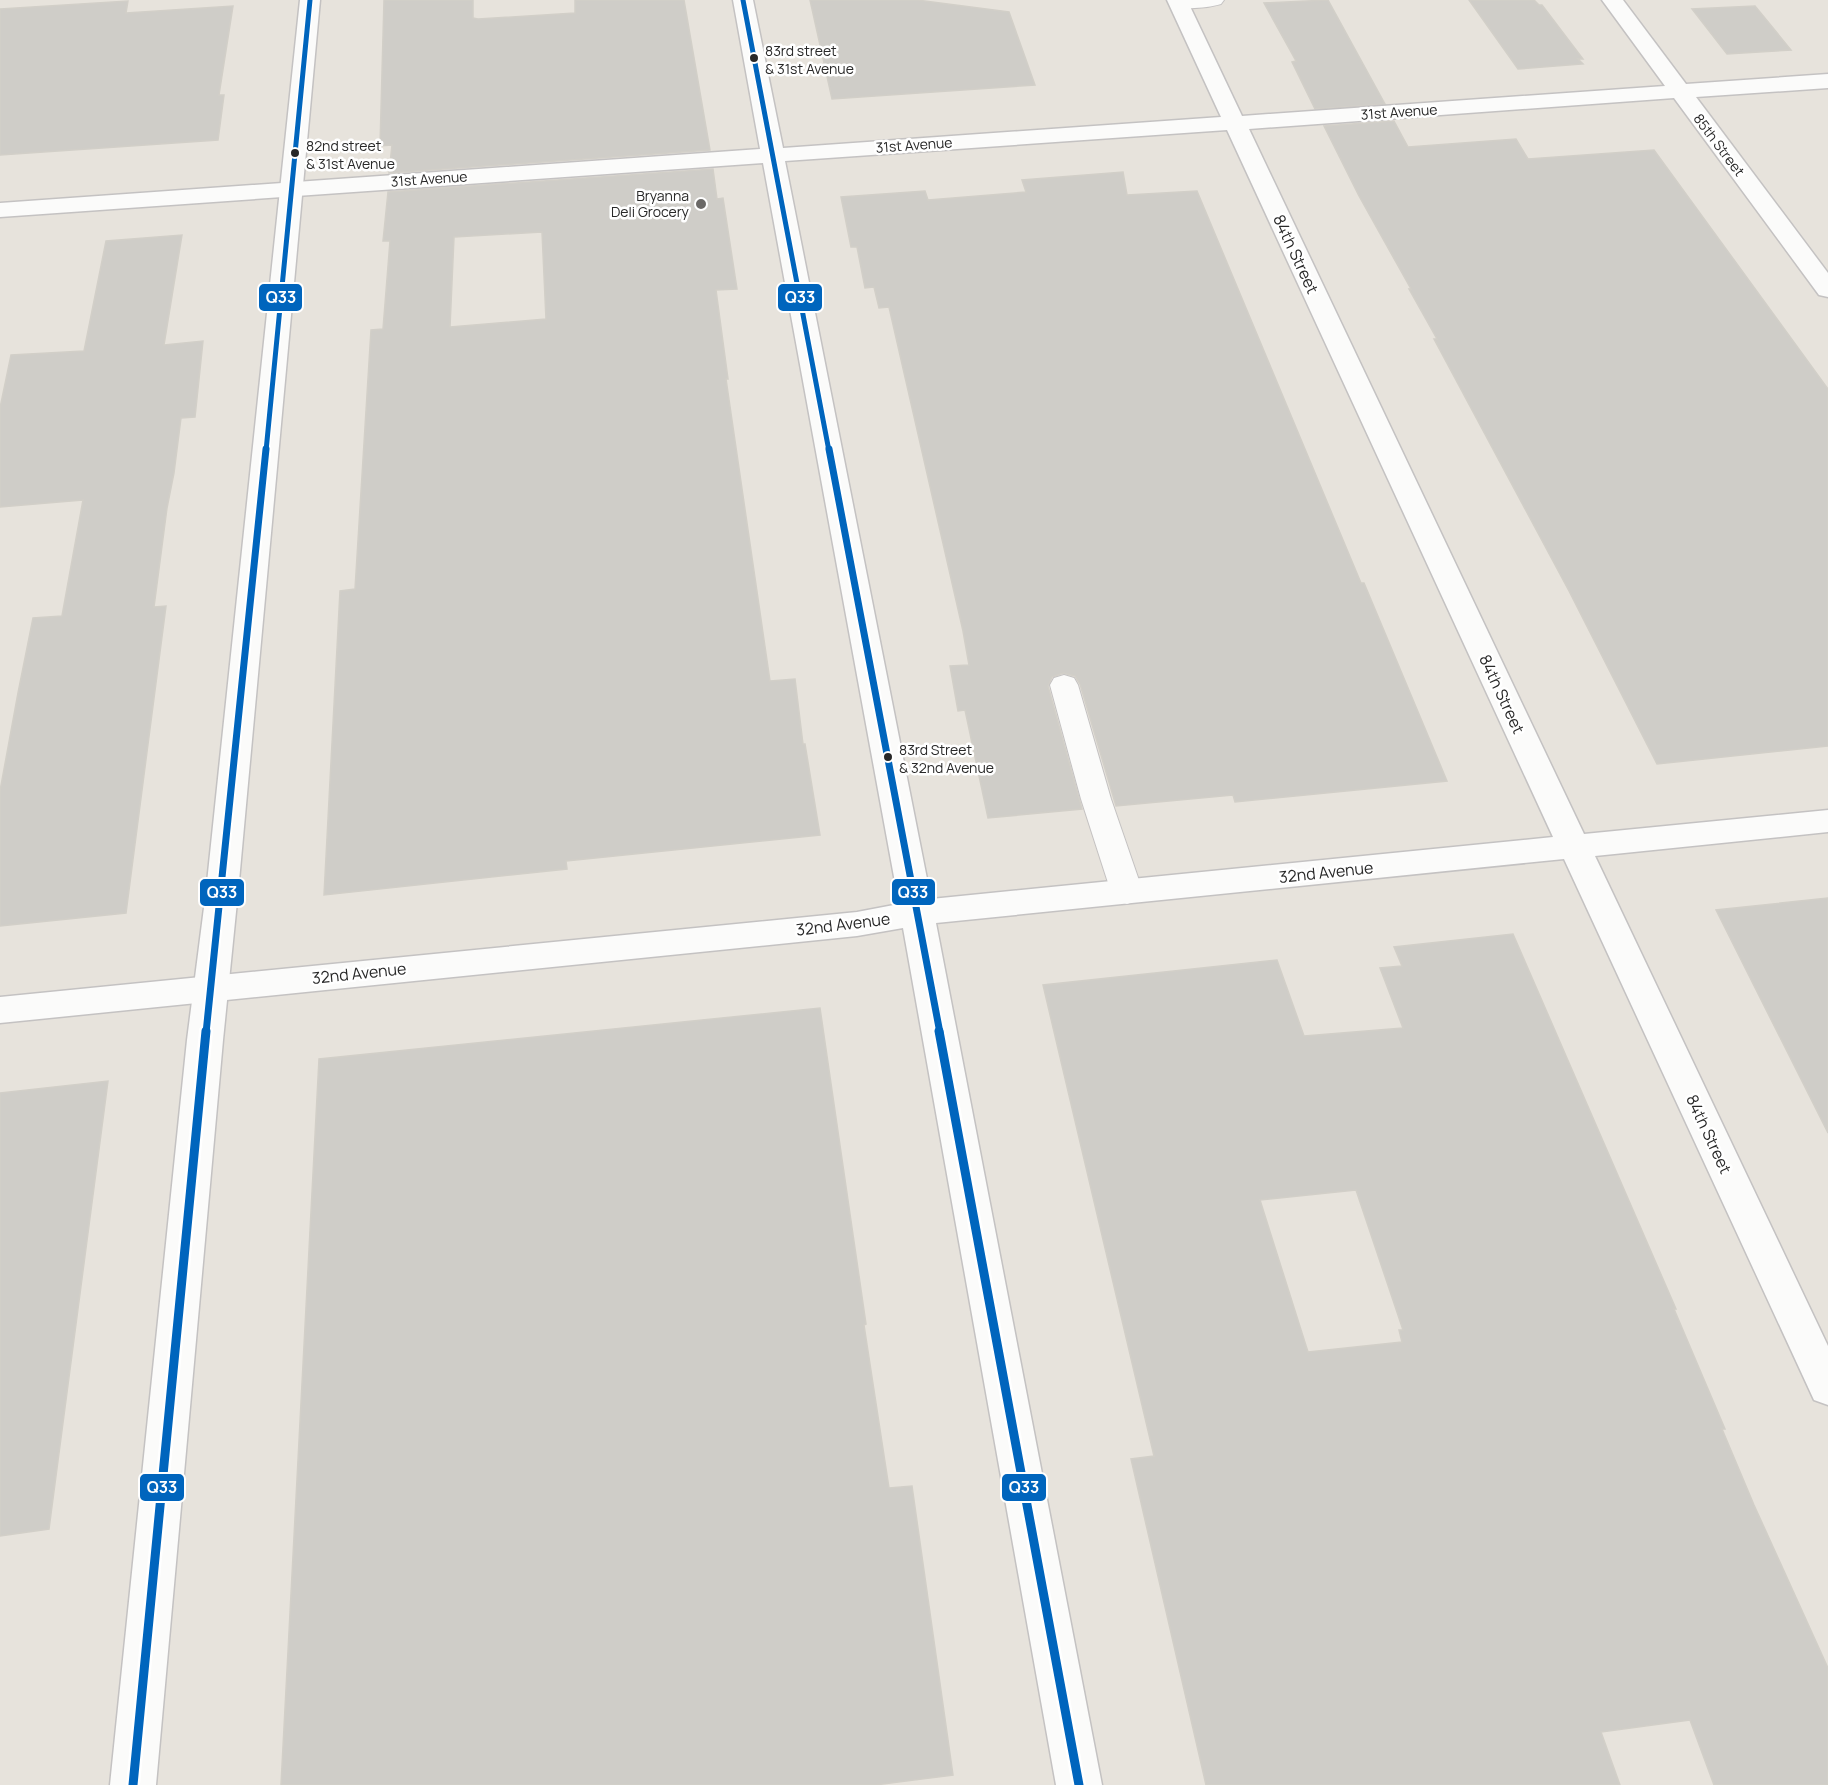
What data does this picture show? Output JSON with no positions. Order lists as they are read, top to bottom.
{
  "streets": {
    "street": [
      "31st Avenue",
      "85th Street",
      "84th Street",
      "32nd Avenue"
    ]
  },
  "crossings": [
    ["31st Avenue", "85th Street"],
    ["31st Avenue", "84th Street"],
    ["84th Street", "32nd Avenue"]
  ],
  "places": [
    "83rd street & 31st Avenue",
    "82nd street & 31st Avenue",
    "Bryanna Deli Grocery",
    "83rd Street & 32nd Avenue"
  ],
  "lines": ["transit line Q33"]
}
